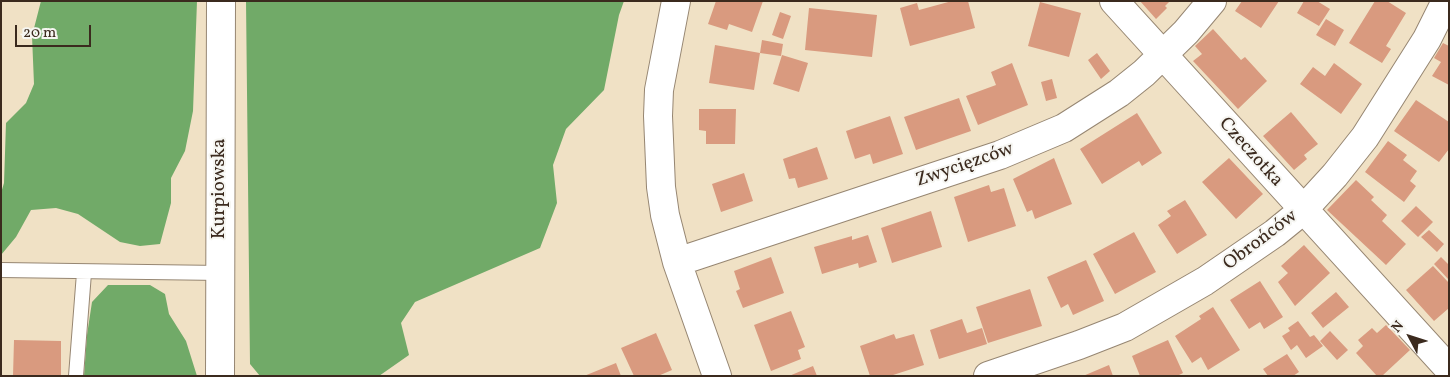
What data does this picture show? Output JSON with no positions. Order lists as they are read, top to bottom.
{
  "streets": {
    "street": [
      "Czeczotka",
      "Zwycięzców",
      "Kurpiowska",
      "Obrońców"
    ]
  },
  "crossings": [
    ["Czeczotka", "Zwycięzców"],
    ["Czeczotka", "Obrońców"]
  ],
  "scale_bar": "20 m",
  "north": "top left"
}
